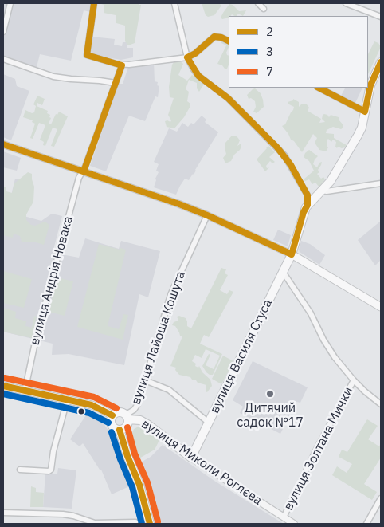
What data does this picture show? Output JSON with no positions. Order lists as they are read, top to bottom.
{
  "streets": {
    "main road": ["вулиця Василя Стуса", "вулиця Миколи Роглєва"],
    "street": ["вулиця Андрія Новака", "вулиця Лайоша Кошута", "вулиця Золтана Мички"]
  },
  "crossings": [
    ["вулиця Лайоша Кошута", "вулиця Миколи Роглєва"],
    ["вулиця Василя Стуса", "вулиця Миколи Роглєва"],
    ["вулиця Золтана Мички", "вулиця Миколи Роглєва"]
  ],
  "places": ["Дитячий садок №17"],
  "lines": ["transit line 2", "transit line 7", "transit line 3"],
  "legend": ["2", "3", "7"]
}
